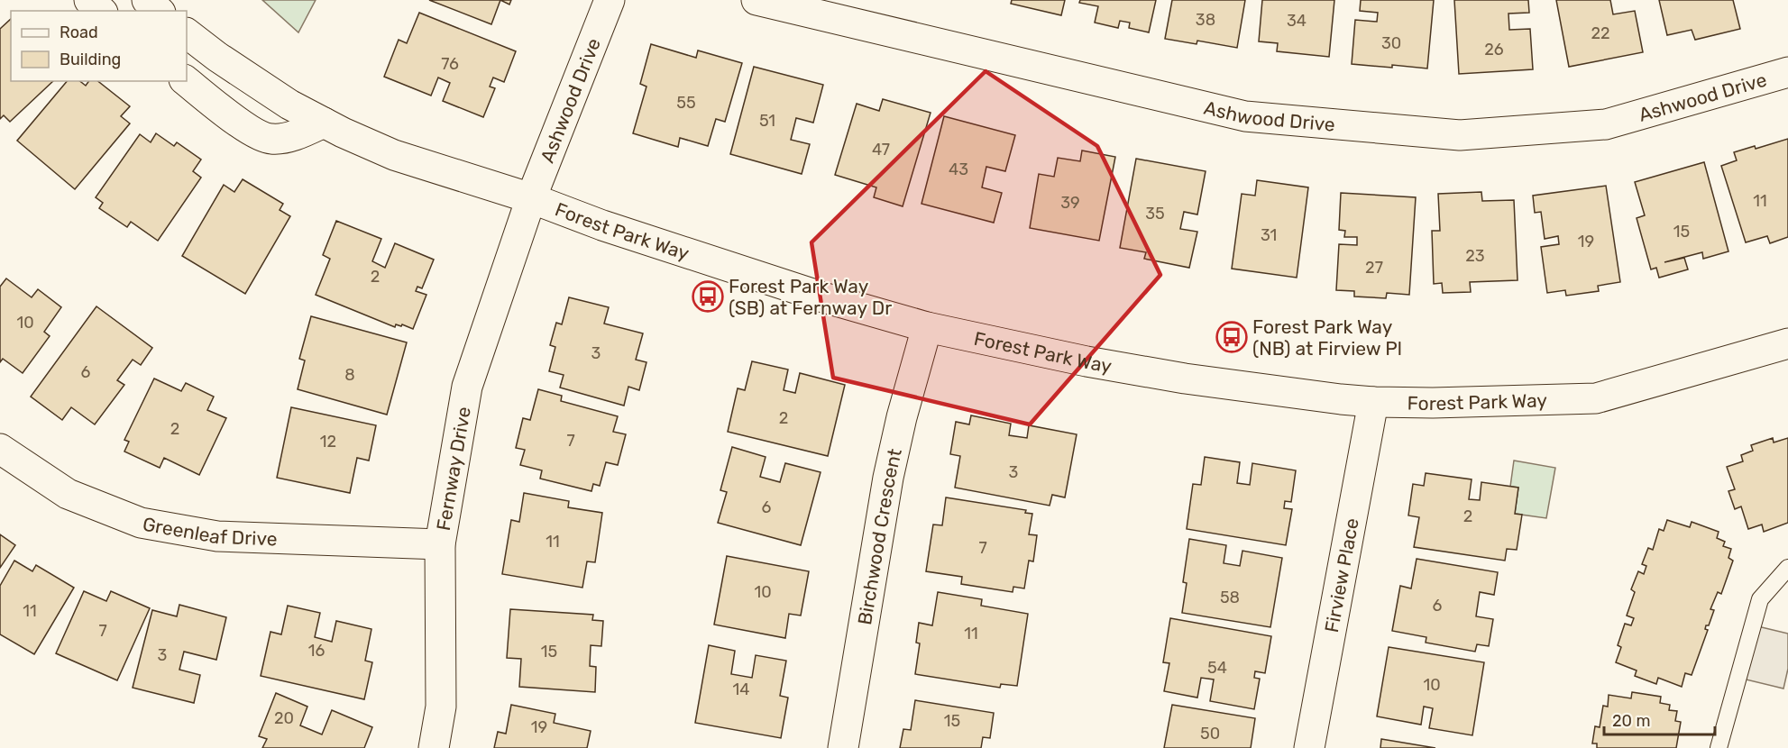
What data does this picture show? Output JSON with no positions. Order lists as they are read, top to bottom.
{
  "streets": {
    "street": [
      "Ashwood Drive",
      "Forest Park Way",
      "Fernway Drive",
      "Greenleaf Drive",
      "Birchwood Crescent",
      "Firview Place"
    ]
  },
  "crossings": [
    ["Ashwood Drive", "Forest Park Way"],
    ["Ashwood Drive", "Fernway Drive"],
    ["Forest Park Way", "Fernway Drive"],
    ["Forest Park Way", "Birchwood Crescent"],
    ["Forest Park Way", "Firview Place"],
    ["Fernway Drive", "Greenleaf Drive"]
  ],
  "places": {
    "bus stop": ["Forest Park Way (SB) at Fernway Dr", "Forest Park Way (NB) at Firview Pl"]
  },
  "house_numbers": [
    "38",
    "34",
    "22",
    "30",
    "26",
    "76",
    "55",
    "51",
    "47",
    "43",
    "11",
    "39",
    "35",
    "15",
    "31",
    "19",
    "23",
    "27",
    "2",
    "10",
    "3",
    "6",
    "8",
    "2",
    "2",
    "7",
    "12",
    "3",
    "6",
    "2",
    "11",
    "7",
    "10",
    "58",
    "6",
    "11",
    "7",
    "11",
    "16",
    "15",
    "3",
    "54",
    "10",
    "14",
    "20",
    "15",
    "19",
    "50"
  ],
  "legend": ["Road", "Building"],
  "scale_bar": "20 m"
}
